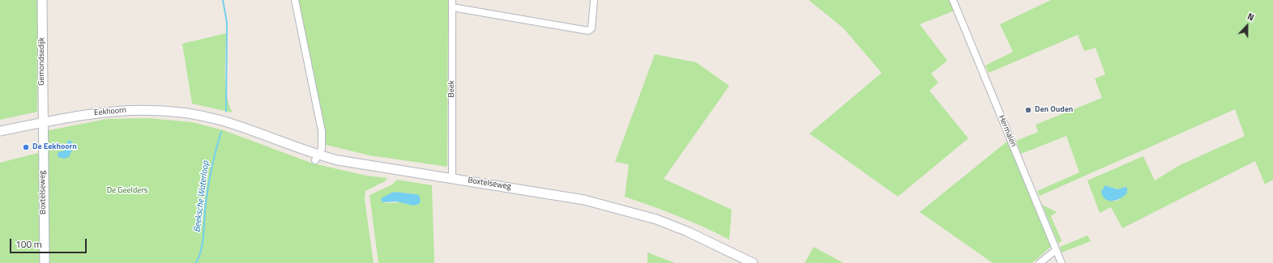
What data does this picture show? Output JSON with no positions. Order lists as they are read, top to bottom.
{
  "streets": {
    "main road": ["Gemondsedijk", "Eekhoorn", "Boxtelseweg"],
    "street": ["Beek", "Hermalen"]
  },
  "crossings": [
    ["Gemondsedijk", "Eekhoorn"],
    ["Gemondsedijk", "Boxtelseweg"],
    ["Beek", "Boxtelseweg"],
    ["Eekhoorn", "Boxtelseweg"]
  ],
  "water": ["Beeksche Waterloop"],
  "parks": ["De Geelders"],
  "places": ["Den Ouden", "De Eekhoorn"],
  "scale_bar": "100 m",
  "north": "top"
}
